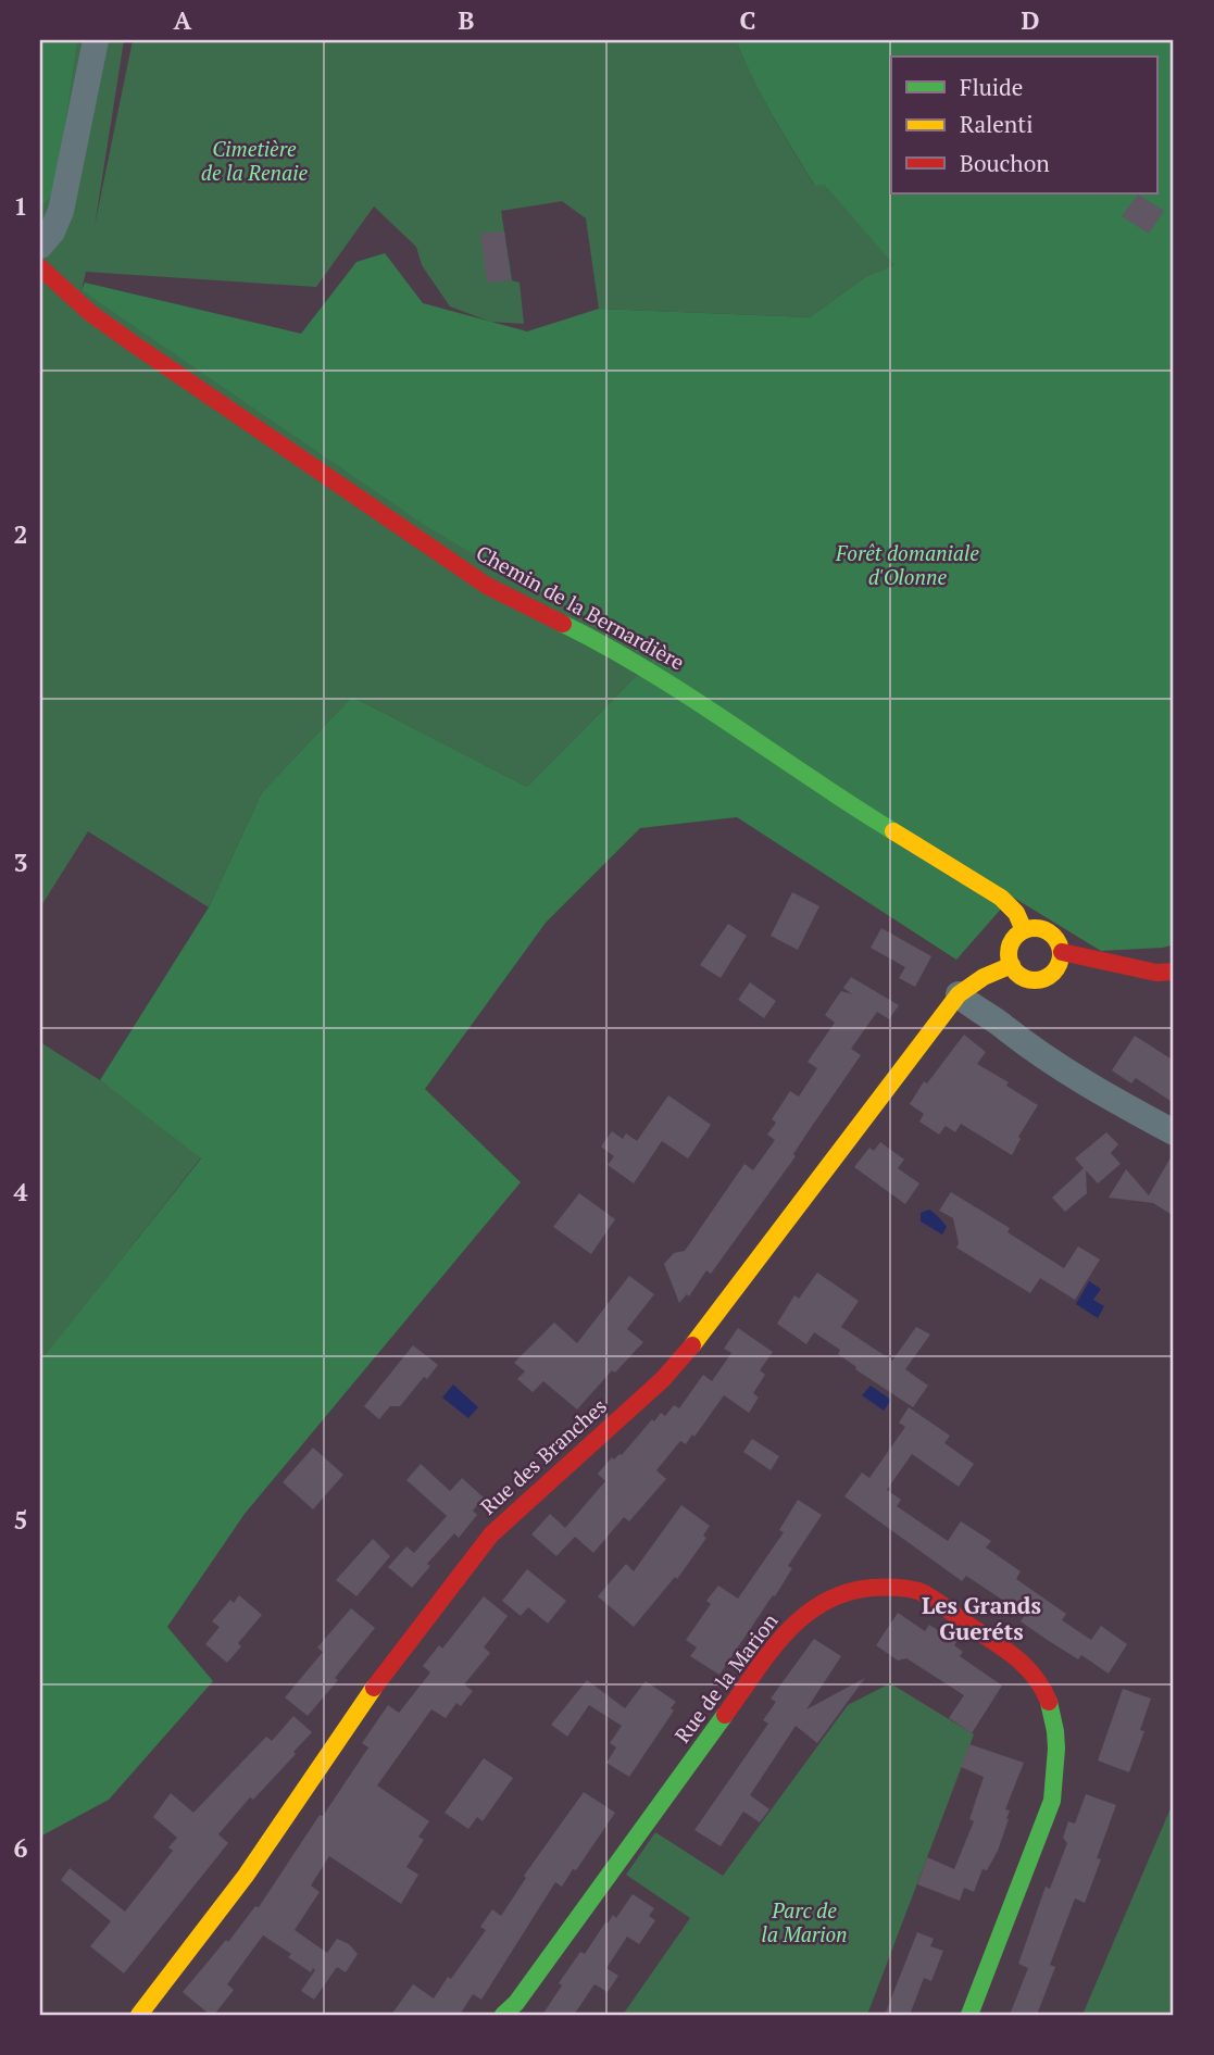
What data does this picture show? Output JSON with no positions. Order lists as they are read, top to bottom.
{
  "streets": {
    "street": ["Chemin de la Bernardière", "Rue des Branches", "Rue de la Marion"]
  },
  "crossings": [
    ["Chemin de la Bernardière", "Rue des Branches"]
  ],
  "districts": ["Les Grands Gueréts"],
  "parks": ["Cimetière de la Renaie", "Forêt domaniale d'Olonne", "Parc de la Marion"],
  "legend": ["Fluide", "Ralenti", "Bouchon"],
  "grid": {
    "columns": [
      "A",
      "B",
      "C",
      "D"
    ],
    "rows": [
      "1",
      "2",
      "3",
      "4",
      "5",
      "6"
    ]
  }
}
